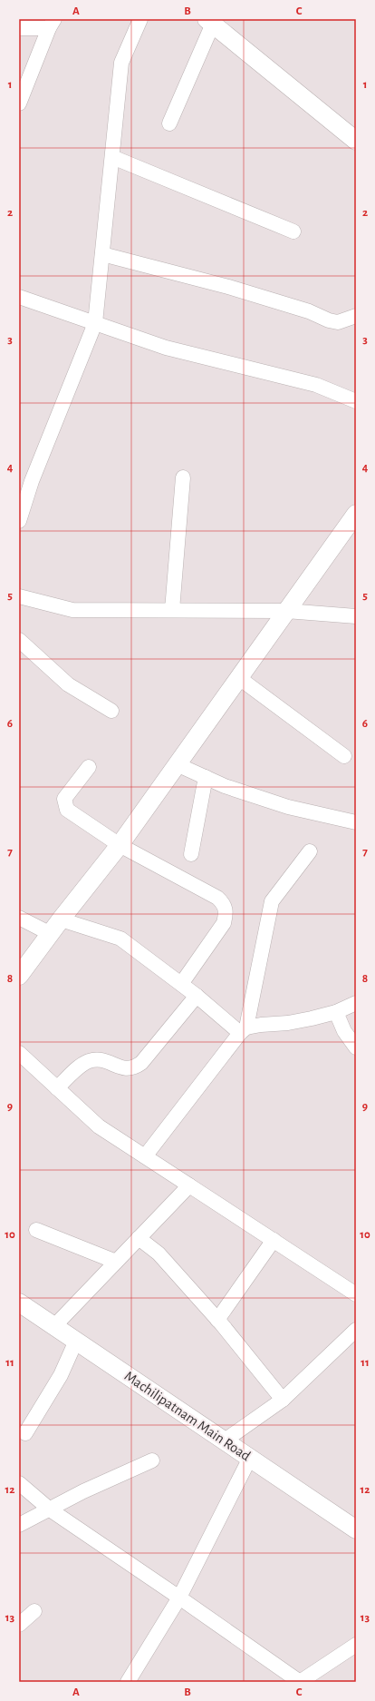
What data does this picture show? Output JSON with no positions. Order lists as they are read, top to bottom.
{
  "streets": {
    "street": ["Machilipatnam Main Road"]
  },
  "grid": {
    "columns": ["A", "B", "C"],
    "rows": [
      "1",
      "2",
      "3",
      "4",
      "5",
      "6",
      "7",
      "8",
      "9",
      "10",
      "11",
      "12",
      "13"
    ]
  }
}
